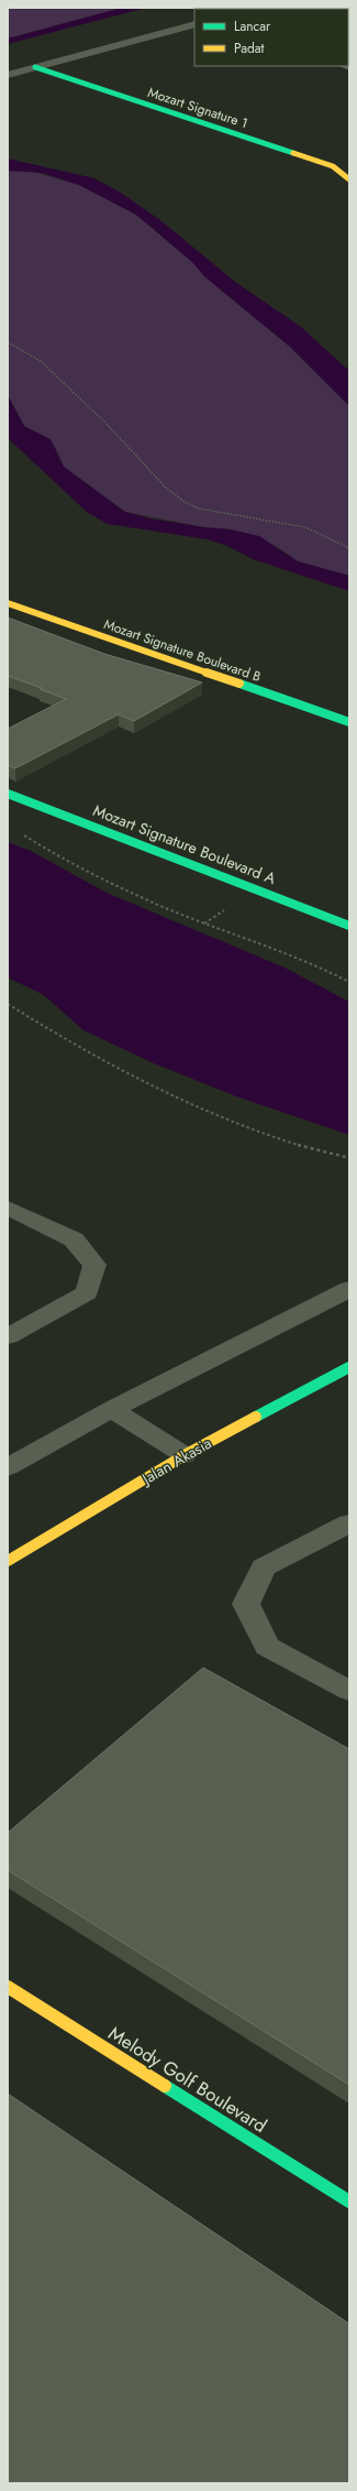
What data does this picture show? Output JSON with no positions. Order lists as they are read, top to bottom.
{
  "streets": {
    "street": [
      "Mozart Signature 1",
      "Mozart Signature Boulevard B",
      "Mozart Signature Boulevard A",
      "Jalan Akasia",
      "Melody Golf Boulevard"
    ]
  },
  "legend": ["Lancar", "Padat"]
}
